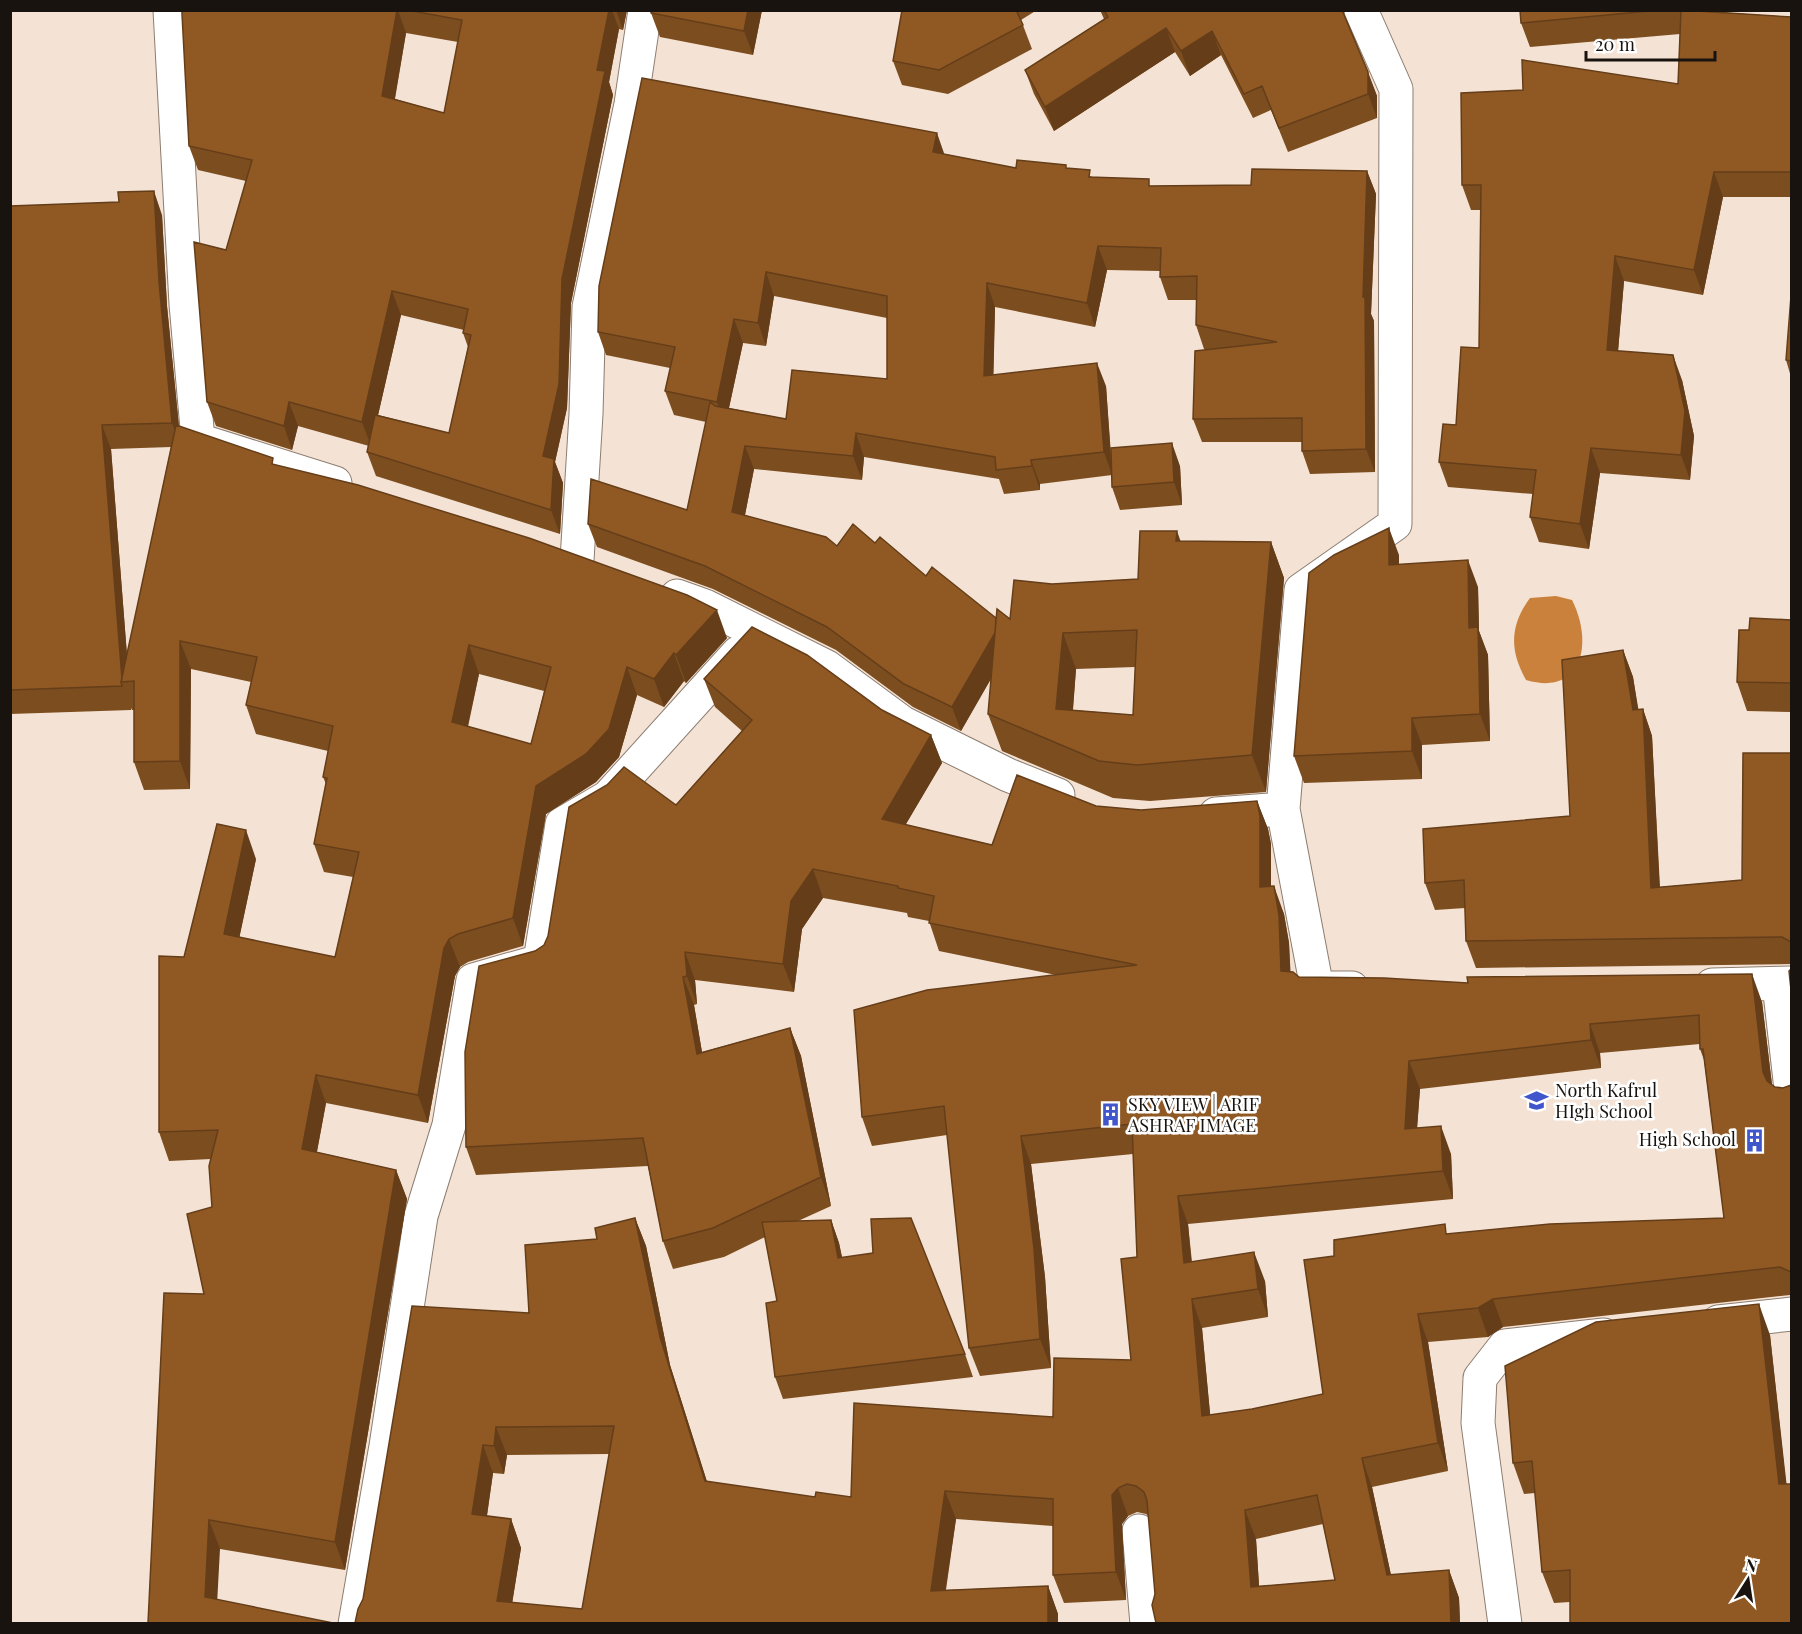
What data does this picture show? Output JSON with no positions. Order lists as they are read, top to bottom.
{
  "places": {
    "school or university": ["North Kafrul HIgh School"],
    "building": ["SKY VIEW | ARIF ASHRAF IMAGE", "High School"]
  },
  "scale_bar": "20 m",
  "north": "top"
}
